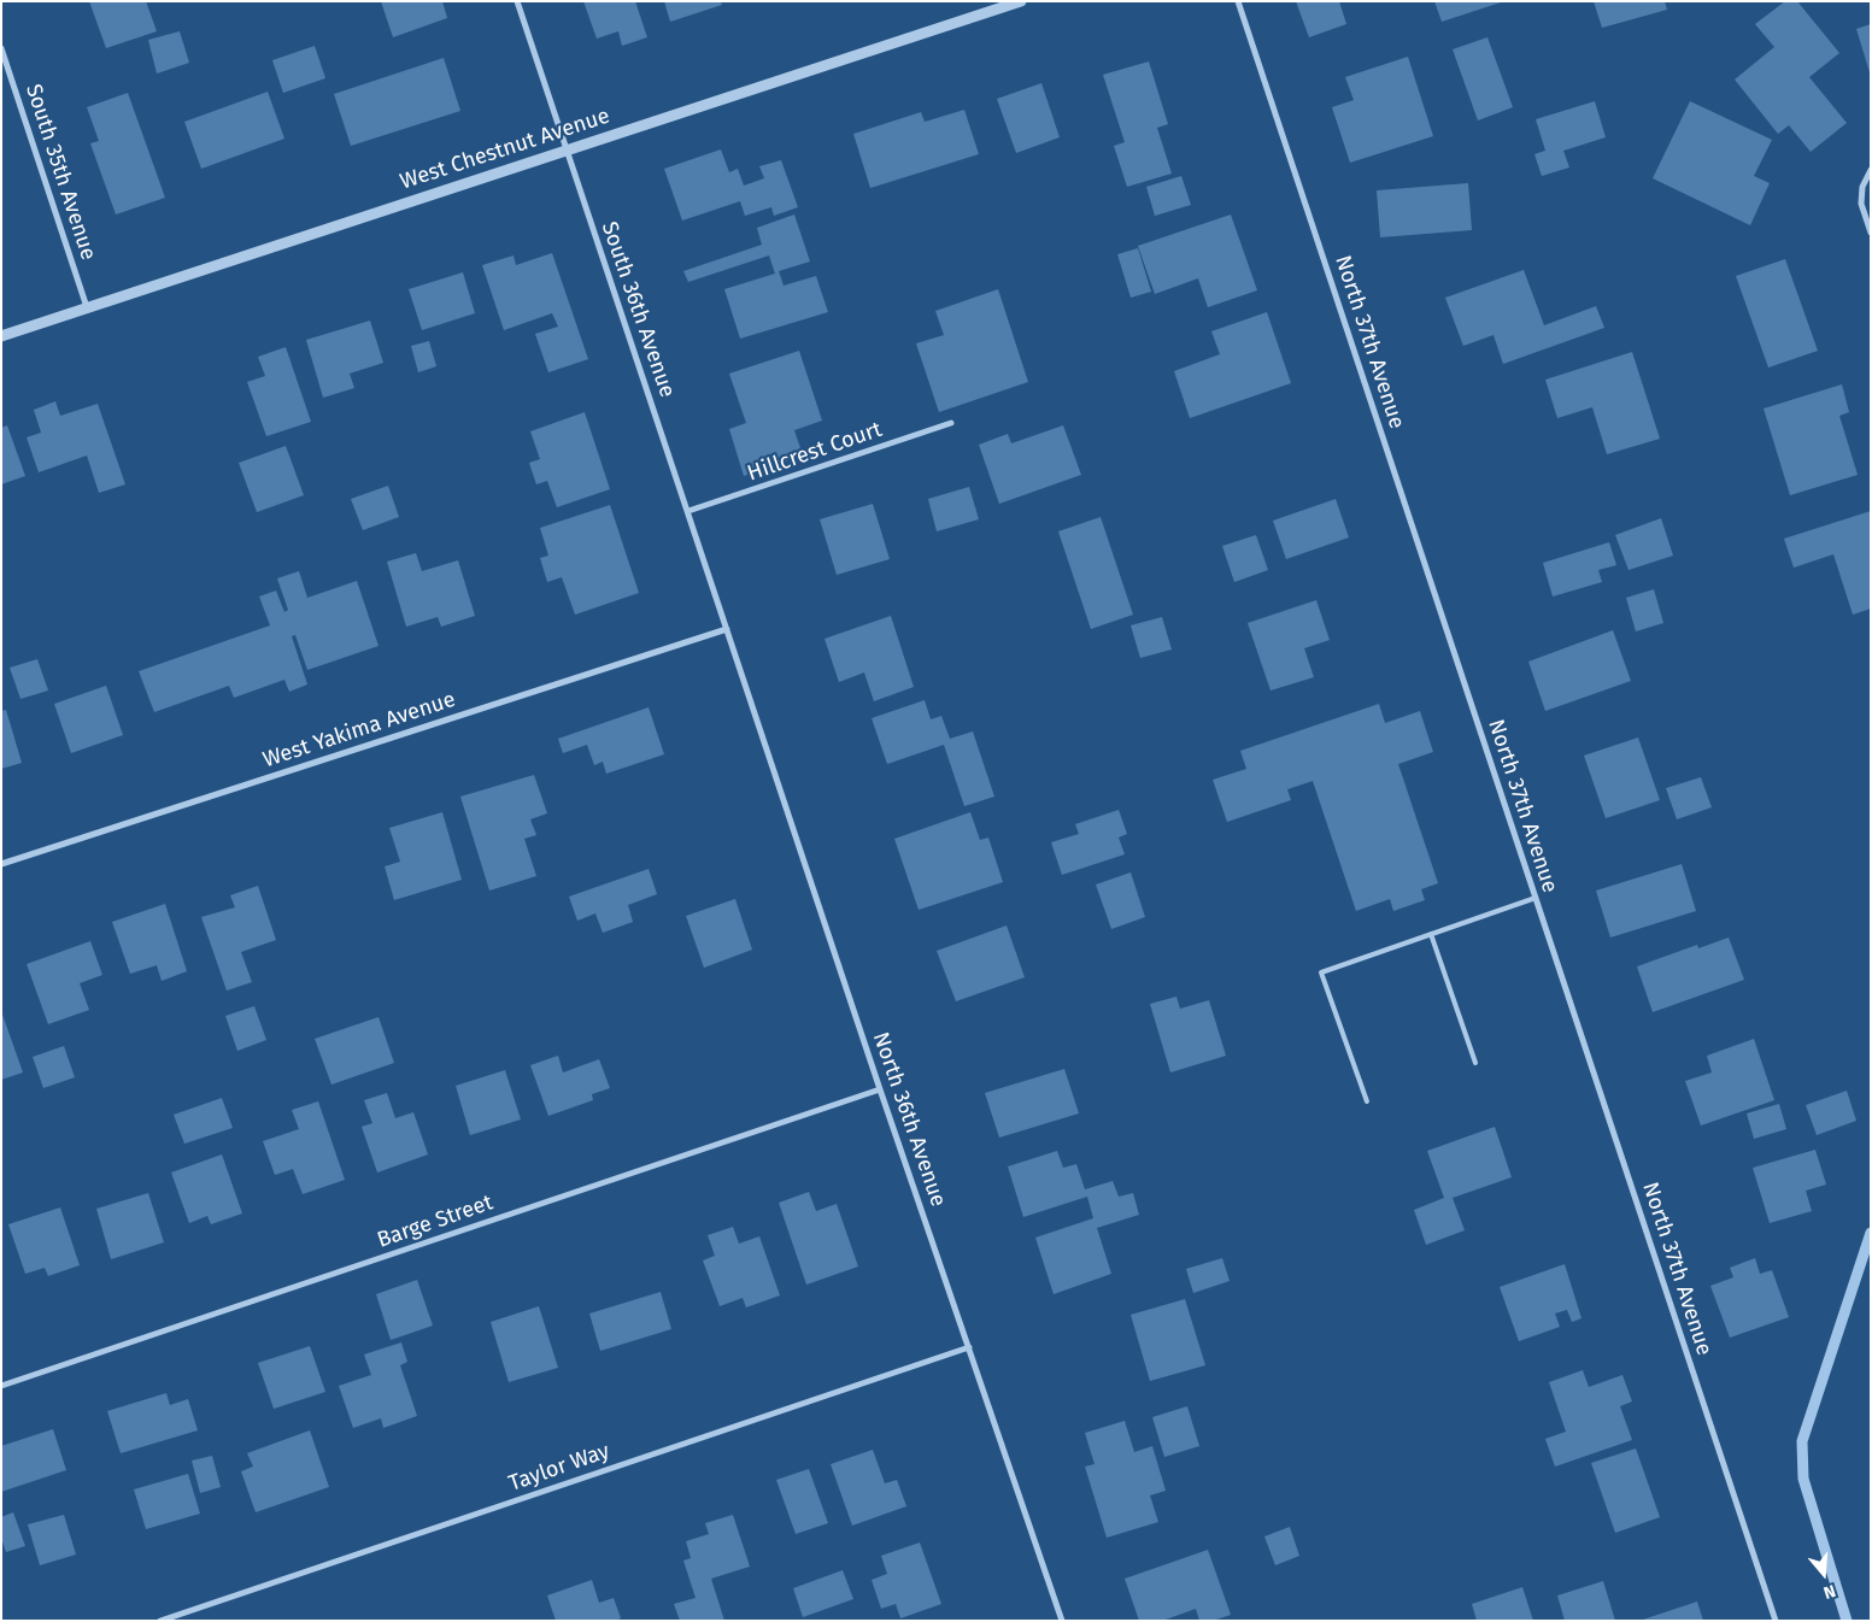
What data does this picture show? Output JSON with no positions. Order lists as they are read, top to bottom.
{
  "streets": {
    "street": [
      "West Chestnut Avenue",
      "South 35th Avenue",
      "South 36th Avenue",
      "North 37th Avenue",
      "Hillcrest Court",
      "West Yakima Avenue",
      "North 36th Avenue",
      "Barge Street",
      "Taylor Way"
    ]
  },
  "crossings": [
    ["West Chestnut Avenue", "South 35th Avenue"],
    ["West Chestnut Avenue", "South 36th Avenue"],
    ["South 36th Avenue", "Hillcrest Court"],
    ["South 36th Avenue", "West Yakima Avenue"],
    ["South 36th Avenue", "North 36th Avenue"],
    ["West Yakima Avenue", "North 36th Avenue"],
    ["North 36th Avenue", "Barge Street"],
    ["North 36th Avenue", "Taylor Way"]
  ],
  "north": "bottom"
}
